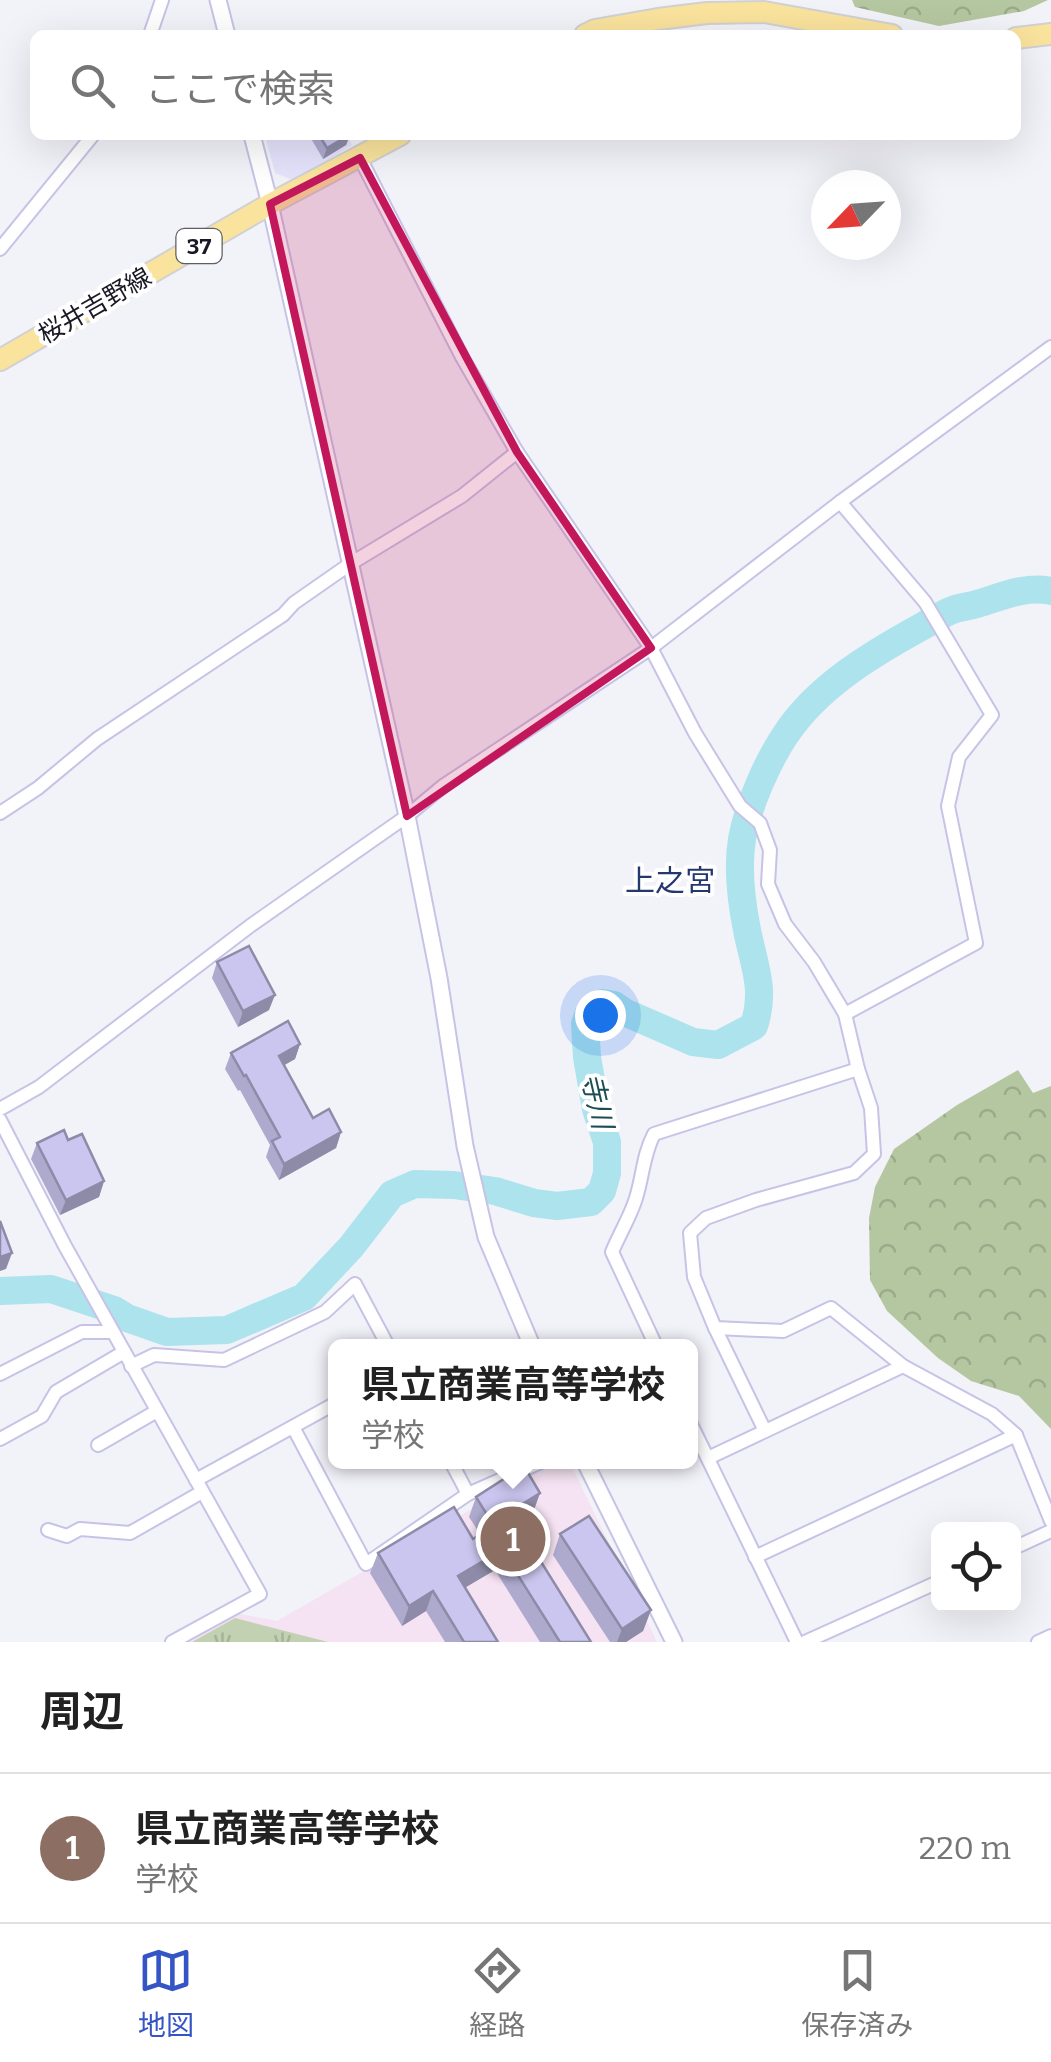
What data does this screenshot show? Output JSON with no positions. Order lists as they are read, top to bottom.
{
  "streets": {
    "main road": ["37", "桜井吉野線"]
  },
  "districts": ["上之宮"],
  "water": ["寺川"],
  "north": "bottom left",
  "page": {
    "search": "ここで検索",
    "popup": ["県立商業高等学校", "学校"],
    "pins": "1",
    "heading": "周辺",
    "list": [
      {
        "mark": "1",
        "name": "県立商業高等学校",
        "note": "学校",
        "value": "220 m"
      }
    ],
    "nav": ["地図", "経路", "保存済み"]
  }
}
